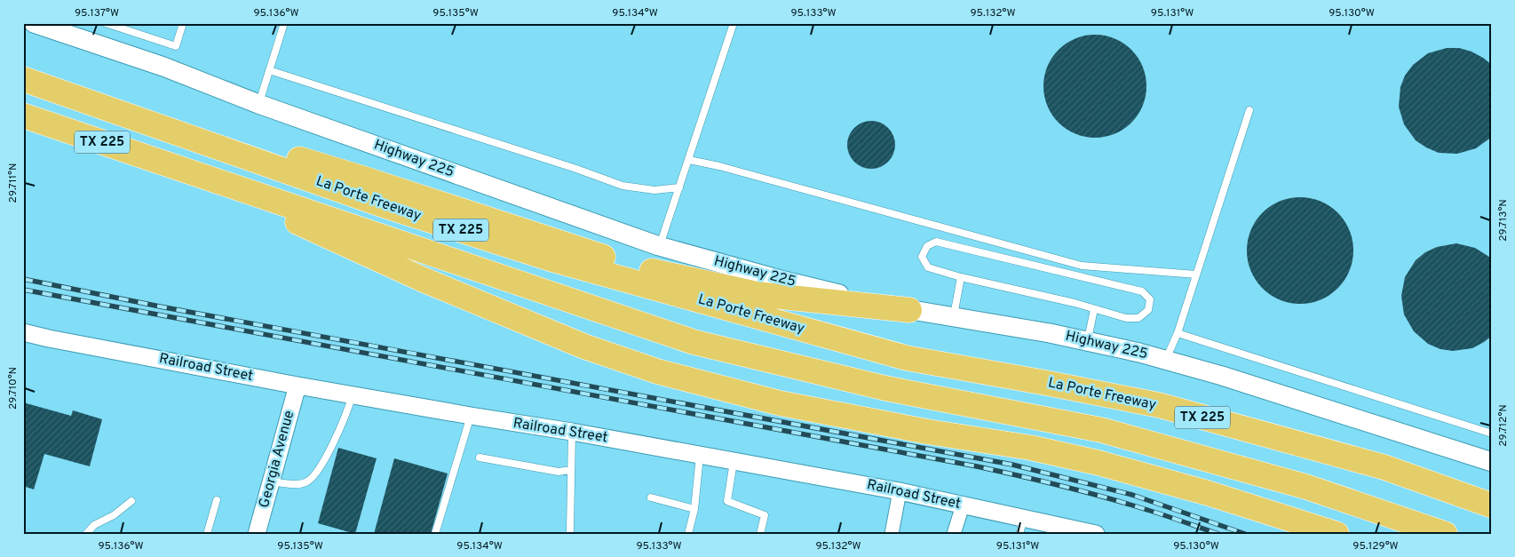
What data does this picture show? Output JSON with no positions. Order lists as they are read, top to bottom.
{
  "streets": {
    "highway": ["TX 225", "La Porte Freeway"],
    "main road": ["Highway 225"],
    "street": ["Railroad Street", "Georgia Avenue"]
  },
  "crossings": [
    ["Railroad Street", "Georgia Avenue"]
  ],
  "coordinates": [
    "95.137°W",
    "95.136°W",
    "95.135°W",
    "95.134°W",
    "95.133°W",
    "95.132°W",
    "95.131°W",
    "95.130°W",
    "29.711°N",
    "29.713°N",
    "29.710°N",
    "29.712°N",
    "95.129°W"
  ]
}
